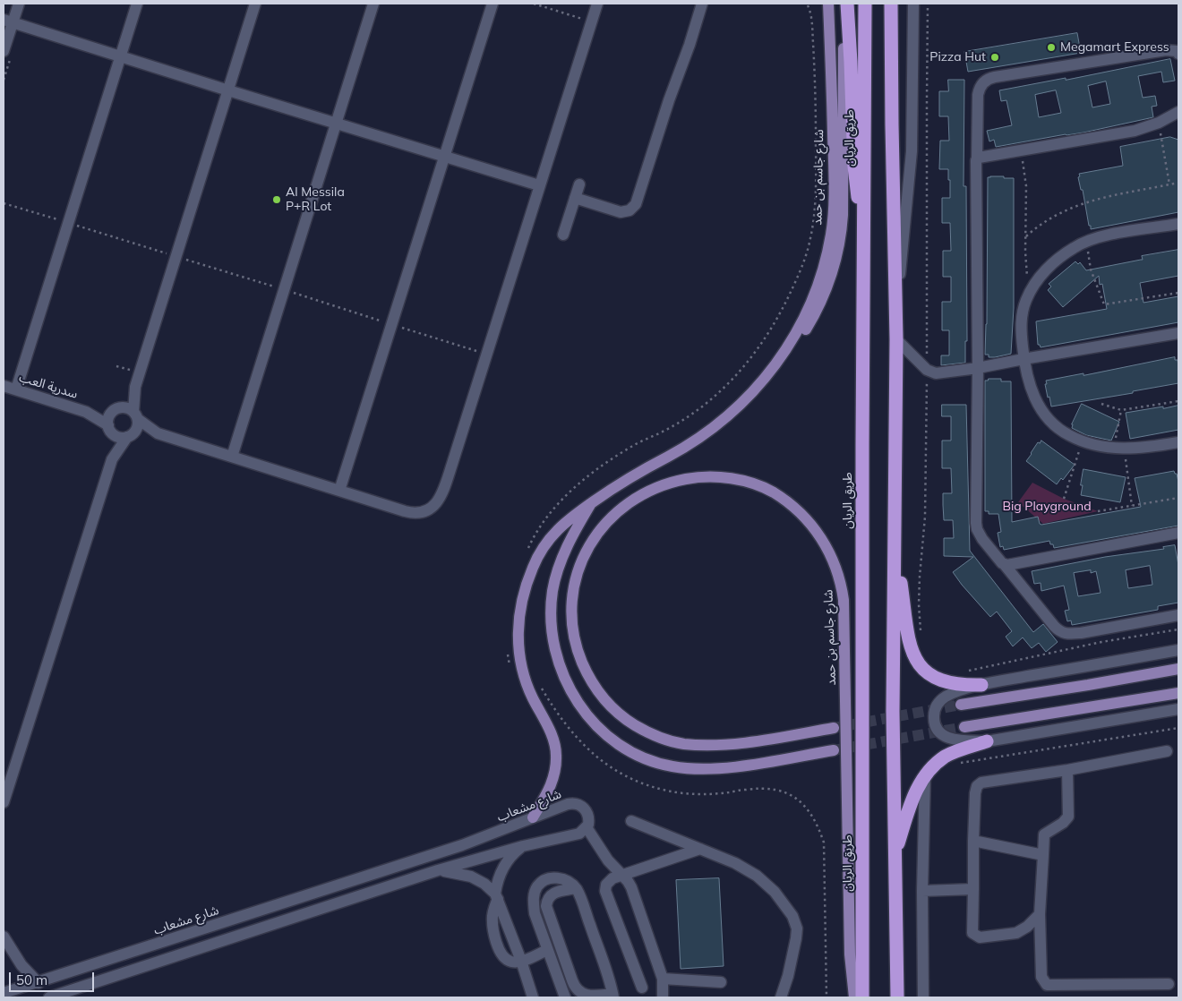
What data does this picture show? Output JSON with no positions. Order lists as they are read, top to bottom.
{
  "streets": {
    "highway": ["طريق الريان"],
    "main road": ["شارع جاسم بن حمد"],
    "street": ["سدرية العب", "شارع مشعاب"]
  },
  "parks": ["Big Playground"],
  "places": ["Megamart Express", "Pizza Hut", "Al Messila P+R Lot"],
  "scale_bar": "50 m"
}
